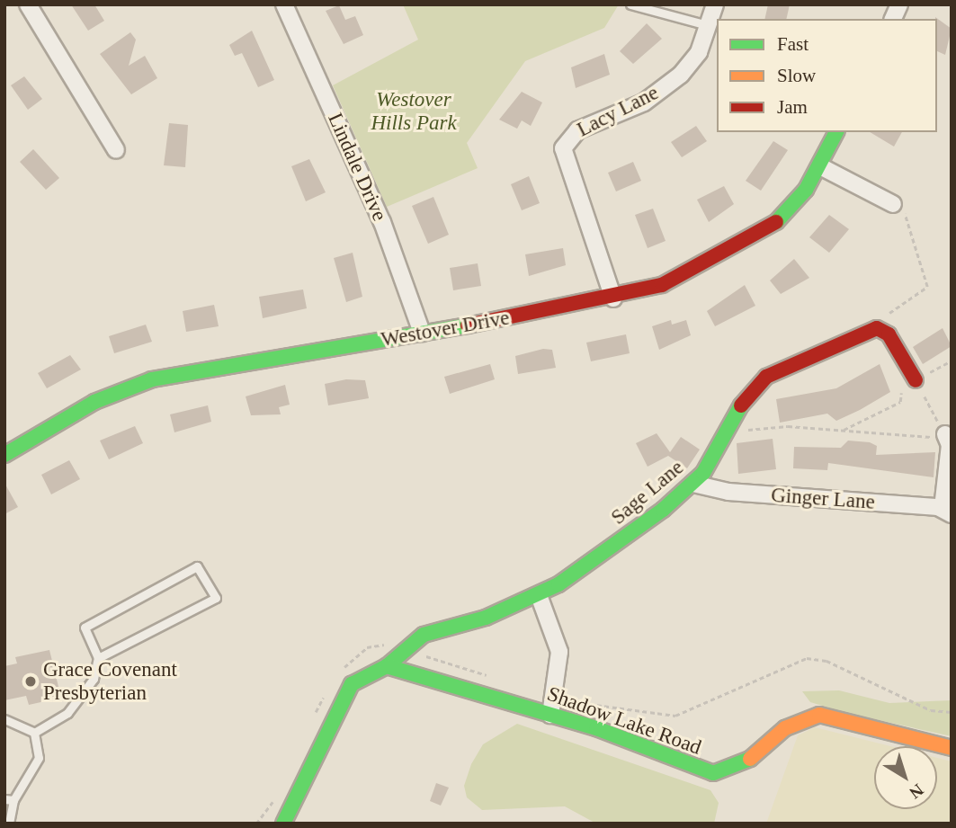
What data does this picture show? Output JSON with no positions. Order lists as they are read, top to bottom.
{
  "streets": {
    "street": [
      "Lacy Lane",
      "Lindale Drive",
      "Westover Drive",
      "Sage Lane",
      "Ginger Lane",
      "Shadow Lake Road"
    ]
  },
  "crossings": [
    ["Lacy Lane", "Westover Drive"],
    ["Lindale Drive", "Westover Drive"],
    ["Sage Lane", "Ginger Lane"],
    ["Sage Lane", "Shadow Lake Road"]
  ],
  "parks": ["Westover Hills Park"],
  "places": ["Grace Covenant Presbyterian"],
  "legend": ["Fast", "Slow", "Jam"],
  "north": "bottom right"
}
